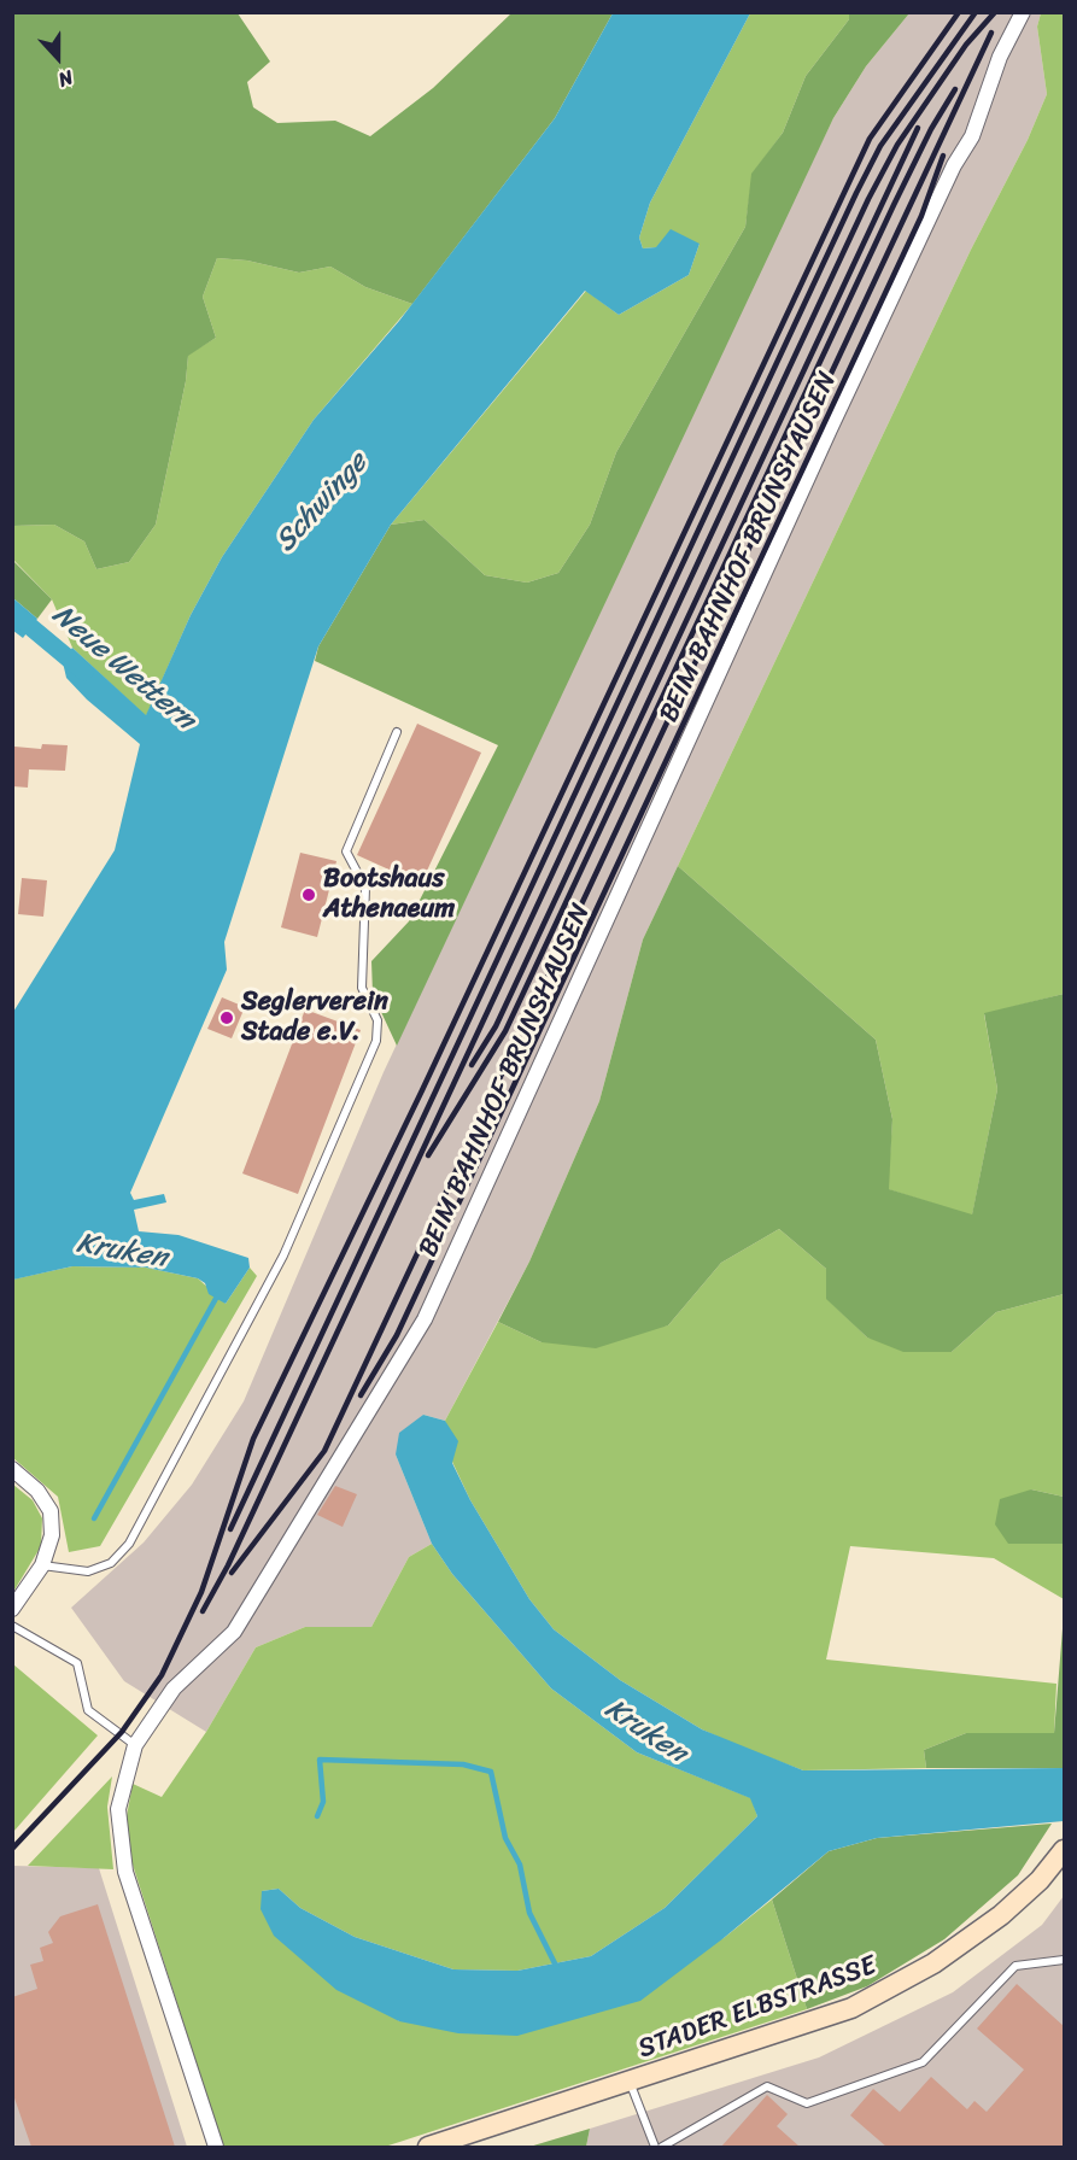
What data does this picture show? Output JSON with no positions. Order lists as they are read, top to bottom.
{
  "streets": {
    "street": ["BEIM BAHNHOF BRUNSHAUSEN", "STADER ELBSTRASSE"]
  },
  "water": ["Schwinge", "Neue Wettern", "Kruken"],
  "places": ["Bootshaus Athenaeum", "Seglerverein Stade e.V."],
  "north": "bottom"
}
